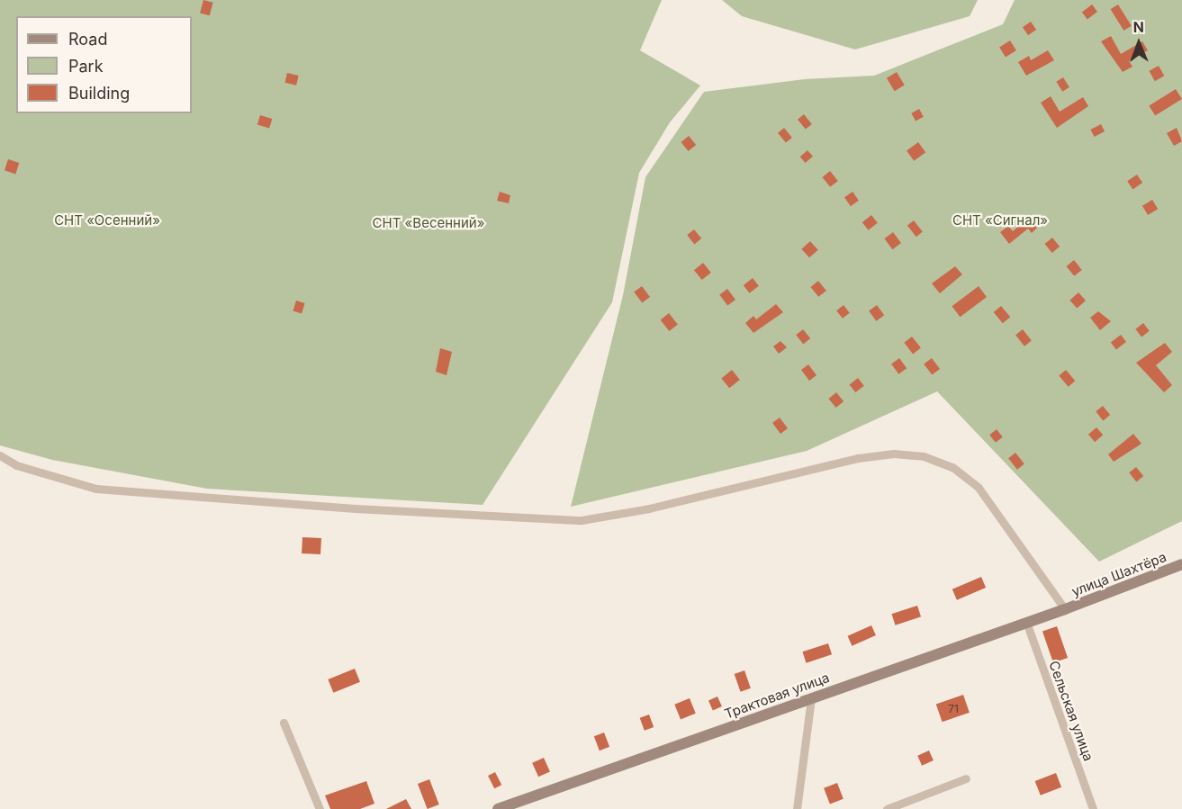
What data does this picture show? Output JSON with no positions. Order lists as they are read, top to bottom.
{
  "streets": {
    "main road": ["улица Шахтёра", "Трактовая улица"],
    "street": ["Сельская улица"]
  },
  "crossings": [
    ["улица Шахтёра", "Трактовая улица"],
    ["Трактовая улица", "Сельская улица"]
  ],
  "parks": ["СНТ «Осенний»", "СНТ «Сигнал»", "СНТ «Весенний»"],
  "house_numbers": ["71"],
  "legend": ["Road", "Park", "Building"],
  "north": "top"
}
